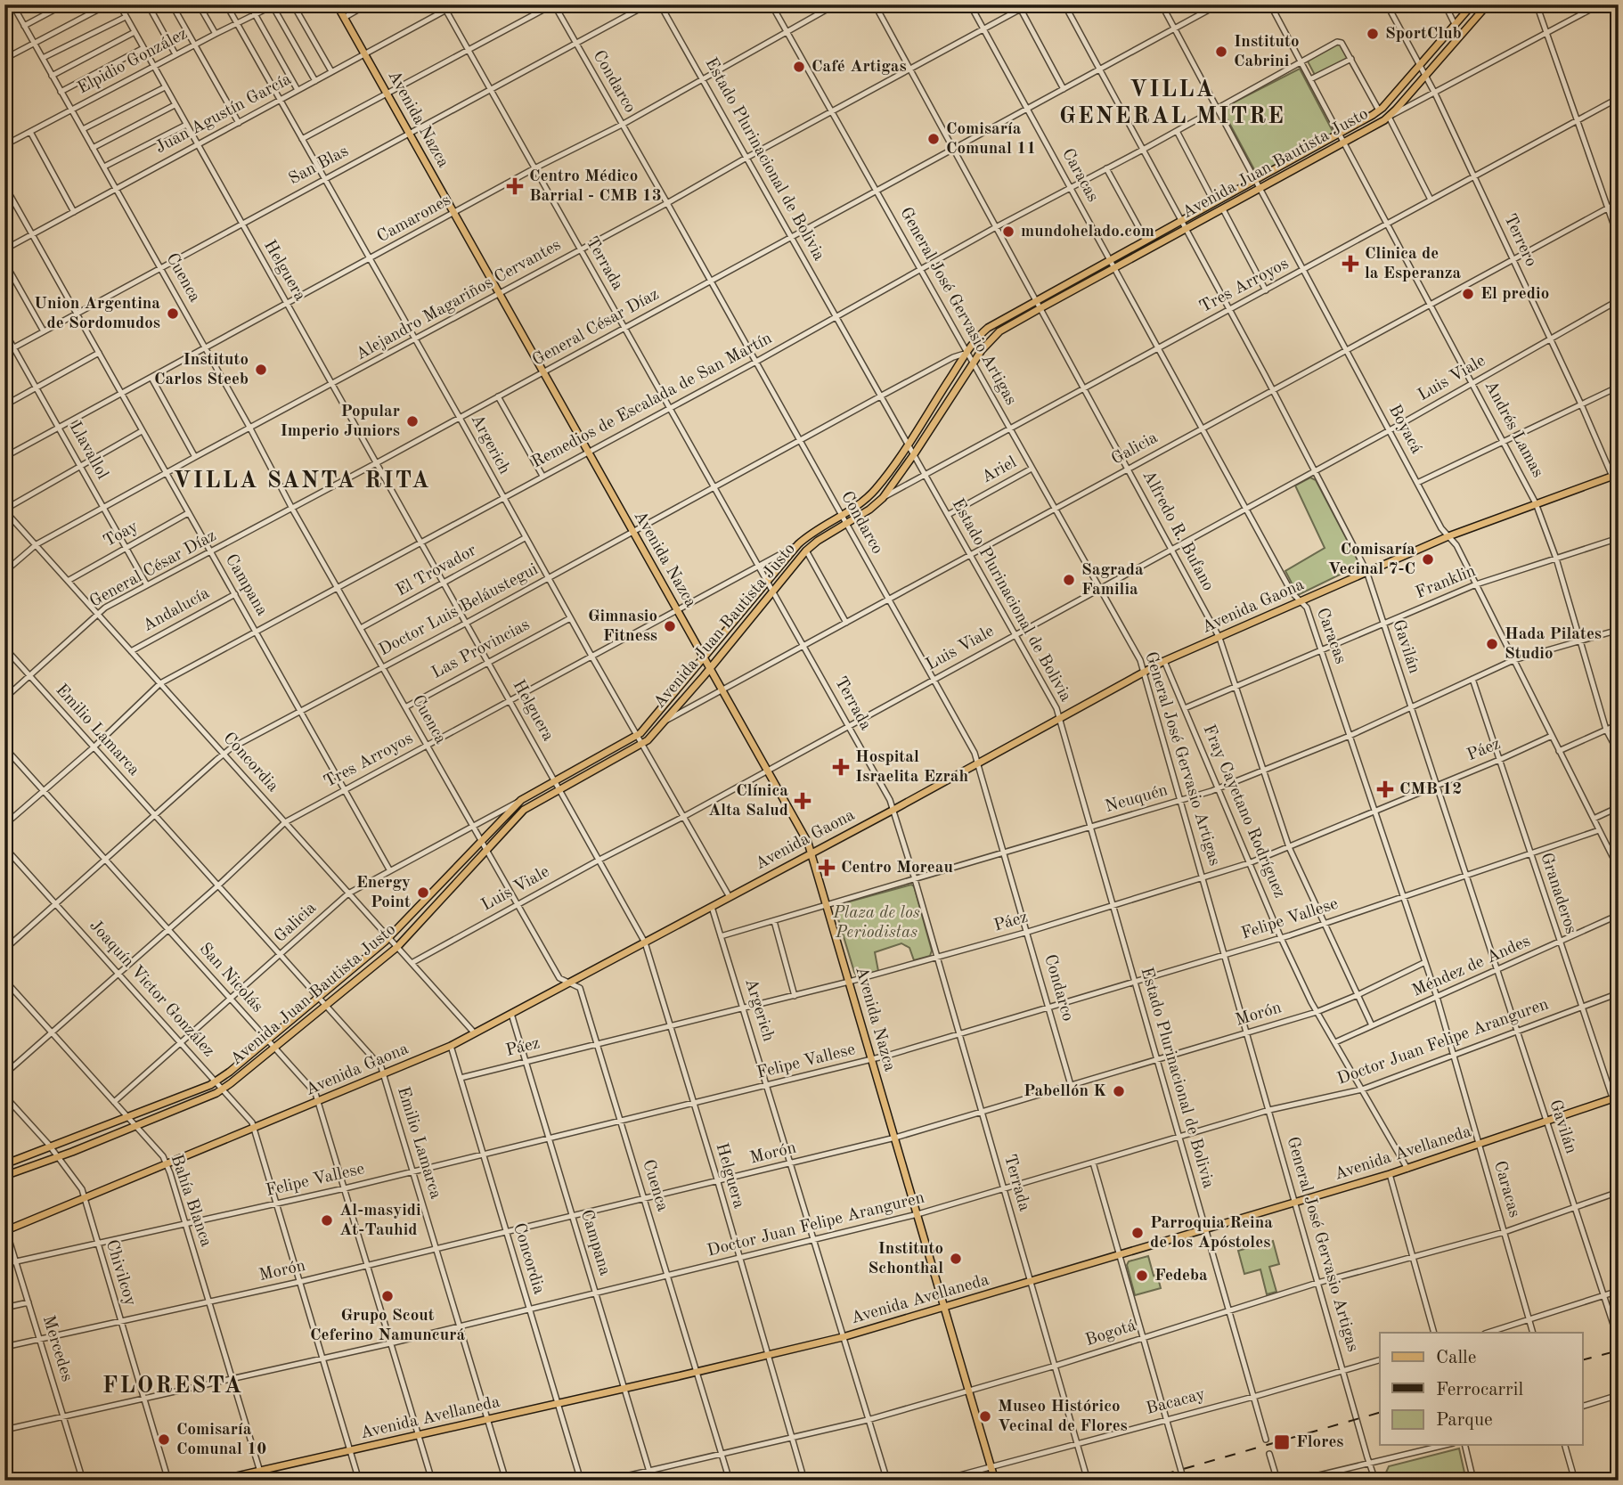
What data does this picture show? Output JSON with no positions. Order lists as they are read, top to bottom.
{
  "streets": {
    "main road": [
      "Avenida Nazca",
      "Avenida Juan Bautista Justo",
      "Avenida Gaona",
      "Avenida Avellaneda"
    ],
    "street": [
      "Elpidio González",
      "Condarco",
      "Juan Agustín García",
      "Estado Plurinacional de Bolivia",
      "San Blas",
      "Caracas",
      "Camarones",
      "Terrero",
      "Terrada",
      "Helguera",
      "Cuenca",
      "Tres Arroyos",
      "Alejandro Magariños Cervantes",
      "General José Gervasio Artigas",
      "General César Díaz",
      "Luis Viale",
      "Remedios de Escalada de San Martín",
      "Boyacá",
      "Andrés Lamas",
      "Argerich",
      "Galicia",
      "Llavallol",
      "Ariel",
      "Alfredo R. Bufano",
      "Toay",
      "El Trovador",
      "Franklin",
      "Campana",
      "Andalucía",
      "Doctor Luis Beláustegui",
      "Gavilán",
      "Las Provincias",
      "Emilio Lamarca",
      "Páez",
      "Concordia",
      "Neuquén",
      "Fray Cayetano Rodríguez",
      "Granaderos",
      "Felipe Vallese",
      "Méndez de Andes",
      "San Nicolás",
      "Joaquín Victor González",
      "Morón",
      "Doctor Juan Felipe Aranguren",
      "Bahía Blanca",
      "Chivilcoy",
      "Bogotá",
      "Mercedes",
      "Bacacay"
    ]
  },
  "crossings": [
    ["Elpidio González", "Helguera"],
    ["Elpidio González", "Cuenca"],
    ["Elpidio González", "Argerich"],
    ["Condarco", "Avenida Juan Bautista Justo"],
    ["Condarco", "San Blas"],
    ["Condarco", "Camarones"],
    ["Condarco", "Alejandro Magariños Cervantes"],
    ["Condarco", "General César Díaz"],
    ["Condarco", "Luis Viale"],
    ["Condarco", "Remedios de Escalada de San Martín"],
    ["Condarco", "Galicia"],
    ["Condarco", "Avenida Gaona"],
    ["Condarco", "Doctor Luis Beláustegui"],
    ["Condarco", "Páez"],
    ["Condarco", "Neuquén"],
    ["Condarco", "Felipe Vallese"],
    ["Condarco", "Morón"],
    ["Juan Agustín García", "Avenida Nazca"],
    ["Juan Agustín García", "Terrada"],
    ["Juan Agustín García", "Helguera"],
    ["Juan Agustín García", "Cuenca"],
    ["Juan Agustín García", "Argerich"],
    ["Juan Agustín García", "Campana"],
    ["Avenida Nazca", "Avenida Juan Bautista Justo"],
    ["Avenida Nazca", "San Blas"],
    ["Avenida Nazca", "Camarones"],
    ["Avenida Nazca", "Tres Arroyos"],
    ["Avenida Nazca", "Alejandro Magariños Cervantes"],
    ["Avenida Nazca", "General César Díaz"],
    ["Avenida Nazca", "Luis Viale"],
    ["Avenida Nazca", "Remedios de Escalada de San Martín"],
    ["Avenida Nazca", "Galicia"],
    ["Avenida Nazca", "Avenida Gaona"],
    ["Avenida Nazca", "Doctor Luis Beláustegui"],
    ["Avenida Nazca", "Páez"],
    ["Avenida Nazca", "Neuquén"],
    ["Avenida Nazca", "Felipe Vallese"],
    ["Avenida Nazca", "Morón"],
    ["Avenida Nazca", "Doctor Juan Felipe Aranguren"],
    ["Avenida Nazca", "Avenida Avellaneda"],
    ["Avenida Nazca", "Bogotá"],
    ["Avenida Nazca", "Bacacay"],
    ["Estado Plurinacional de Bolivia", "Avenida Juan Bautista Justo"],
    ["Estado Plurinacional de Bolivia", "Camarones"],
    ["Estado Plurinacional de Bolivia", "Tres Arroyos"],
    ["Estado Plurinacional de Bolivia", "Alejandro Magariños Cervantes"],
    ["Estado Plurinacional de Bolivia", "General César Díaz"],
    ["Estado Plurinacional de Bolivia", "Luis Viale"],
    ["Estado Plurinacional de Bolivia", "Remedios de Escalada de San Martín"],
    ["Estado Plurinacional de Bolivia", "Galicia"],
    ["Estado Plurinacional de Bolivia", "Ariel"],
    ["Estado Plurinacional de Bolivia", "Avenida Gaona"],
    ["Estado Plurinacional de Bolivia", "Doctor Luis Beláustegui"],
    ["Estado Plurinacional de Bolivia", "Páez"],
    ["Estado Plurinacional de Bolivia", "Neuquén"],
    ["Estado Plurinacional de Bolivia", "Felipe Vallese"],
    ["Estado Plurinacional de Bolivia", "Morón"],
    ["Estado Plurinacional de Bolivia", "Doctor Juan Felipe Aranguren"],
    ["Estado Plurinacional de Bolivia", "Avenida Avellaneda"],
    ["Estado Plurinacional de Bolivia", "Bogotá"],
    ["Estado Plurinacional de Bolivia", "Bacacay"],
    ["Avenida Juan Bautista Justo", "Caracas"],
    ["Avenida Juan Bautista Justo", "Terrero"],
    ["Avenida Juan Bautista Justo", "Terrada"],
    ["Avenida Juan Bautista Justo", "Helguera"],
    ["Avenida Juan Bautista Justo", "Cuenca"],
    ["Avenida Juan Bautista Justo", "Tres Arroyos"],
    ["Avenida Juan Bautista Justo", "General José Gervasio Artigas"],
    ["Avenida Juan Bautista Justo", "Boyacá"],
    ["Avenida Juan Bautista Justo", "Andrés Lamas"],
    ["Avenida Juan Bautista Justo", "Argerich"],
    ["Avenida Juan Bautista Justo", "Galicia"],
    ["Avenida Juan Bautista Justo", "Alfredo R. Bufano"],
    ["Avenida Juan Bautista Justo", "Doctor Luis Beláustegui"],
    ["Avenida Juan Bautista Justo", "Gavilán"],
    ["Avenida Juan Bautista Justo", "Emilio Lamarca"],
    ["Avenida Juan Bautista Justo", "Concordia"],
    ["Avenida Juan Bautista Justo", "San Nicolás"],
    ["Avenida Juan Bautista Justo", "Joaquín Victor González"],
    ["Avenida Juan Bautista Justo", "Bahía Blanca"],
    ["Avenida Juan Bautista Justo", "Chivilcoy"],
    ["San Blas", "Terrada"],
    ["San Blas", "Helguera"],
    ["San Blas", "Cuenca"],
    ["San Blas", "Argerich"],
    ["San Blas", "Llavallol"],
    ["San Blas", "Campana"],
    ["Caracas", "Tres Arroyos"],
    ["Caracas", "Alejandro Magariños Cervantes"],
    ["Caracas", "General César Díaz"],
    ["Caracas", "Luis Viale"],
    ["Caracas", "Remedios de Escalada de San Martín"],
    ["Caracas", "Galicia"],
    ["Caracas", "Franklin"],
    ["Caracas", "Avenida Gaona"],
    ["Caracas", "Páez"],
    ["Caracas", "Neuquén"],
    ["Caracas", "Felipe Vallese"],
    ["Caracas", "Méndez de Andes"],
    ["Caracas", "Morón"],
    ["Caracas", "Doctor Juan Felipe Aranguren"],
    ["Caracas", "Avenida Avellaneda"],
    ["Caracas", "Bogotá"],
    ["Camarones", "Terrada"],
    ["Camarones", "Helguera"],
    ["Camarones", "Cuenca"],
    ["Camarones", "General José Gervasio Artigas"],
    ["Camarones", "Argerich"],
    ["Camarones", "Llavallol"],
    ["Camarones", "Campana"],
    ["Terrero", "Tres Arroyos"],
    ["Terrero", "Luis Viale"],
    ["Terrero", "Galicia"],
    ["Terrero", "Avenida Gaona"],
    ["Terrada", "Tres Arroyos"],
    ["Terrada", "Alejandro Magariños Cervantes"],
    ["Terrada", "General César Díaz"],
    ["Terrada", "Luis Viale"],
    ["Terrada", "Remedios de Escalada de San Martín"],
    ["Terrada", "Galicia"],
    ["Terrada", "Avenida Gaona"],
    ["Terrada", "Doctor Luis Beláustegui"],
    ["Terrada", "Páez"],
    ["Terrada", "Neuquén"],
    ["Terrada", "Felipe Vallese"],
    ["Terrada", "Morón"],
    ["Terrada", "Doctor Juan Felipe Aranguren"],
    ["Terrada", "Avenida Avellaneda"],
    ["Terrada", "Bogotá"],
    ["Terrada", "Bacacay"],
    ["Helguera", "Tres Arroyos"],
    ["Helguera", "Alejandro Magariños Cervantes"],
    ["Helguera", "General César Díaz"],
    ["Helguera", "Luis Viale"],
    ["Helguera", "Remedios de Escalada de San Martín"],
    ["Helguera", "El Trovador"],
    ["Helguera", "Avenida Gaona"],
    ["Helguera", "Doctor Luis Beláustegui"],
    ["Helguera", "Las Provincias"],
    ["Helguera", "Páez"],
    ["Helguera", "Felipe Vallese"],
    ["Helguera", "Morón"],
    ["Helguera", "Doctor Juan Felipe Aranguren"],
    ["Helguera", "Avenida Avellaneda"],
    ["Helguera", "Bogotá"],
    ["Cuenca", "Tres Arroyos"],
    ["Cuenca", "Alejandro Magariños Cervantes"],
    ["Cuenca", "General César Díaz"],
    ["Cuenca", "Luis Viale"],
    ["Cuenca", "Remedios de Escalada de San Martín"],
    ["Cuenca", "Galicia"],
    ["Cuenca", "El Trovador"],
    ["Cuenca", "Avenida Gaona"],
    ["Cuenca", "Doctor Luis Beláustegui"],
    ["Cuenca", "Las Provincias"],
    ["Cuenca", "Páez"],
    ["Cuenca", "Felipe Vallese"],
    ["Cuenca", "Morón"],
    ["Cuenca", "Doctor Juan Felipe Aranguren"],
    ["Cuenca", "Avenida Avellaneda"],
    ["Cuenca", "Bogotá"],
    ["Tres Arroyos", "General José Gervasio Artigas"],
    ["Tres Arroyos", "Boyacá"],
    ["Tres Arroyos", "Andrés Lamas"],
    ["Tres Arroyos", "Argerich"],
    ["Tres Arroyos", "Alfredo R. Bufano"],
    ["Tres Arroyos", "Campana"],
    ["Tres Arroyos", "Gavilán"],
    ["Tres Arroyos", "Emilio Lamarca"],
    ["Tres Arroyos", "Concordia"],
    ["Tres Arroyos", "San Nicolás"],
    ["Tres Arroyos", "Joaquín Victor González"],
    ["Tres Arroyos", "Bahía Blanca"],
    ["Alejandro Magariños Cervantes", "General José Gervasio Artigas"],
    ["Alejandro Magariños Cervantes", "Argerich"],
    ["Alejandro Magariños Cervantes", "Llavallol"],
    ["Alejandro Magariños Cervantes", "Alfredo R. Bufano"],
    ["Alejandro Magariños Cervantes", "Campana"],
    ["Alejandro Magariños Cervantes", "Concordia"],
    ["General José Gervasio Artigas", "General César Díaz"],
    ["General José Gervasio Artigas", "Luis Viale"],
    ["General José Gervasio Artigas", "Remedios de Escalada de San Martín"],
    ["General José Gervasio Artigas", "Galicia"],
    ["General José Gervasio Artigas", "Ariel"],
    ["General José Gervasio Artigas", "Avenida Gaona"],
    ["General José Gervasio Artigas", "Doctor Luis Beláustegui"],
    ["General José Gervasio Artigas", "Páez"],
    ["General José Gervasio Artigas", "Neuquén"],
    ["General José Gervasio Artigas", "Felipe Vallese"],
    ["General José Gervasio Artigas", "Morón"],
    ["General José Gervasio Artigas", "Doctor Juan Felipe Aranguren"],
    ["General José Gervasio Artigas", "Avenida Avellaneda"],
    ["General José Gervasio Artigas", "Bogotá"],
    ["General José Gervasio Artigas", "Bacacay"],
    ["General César Díaz", "Boyacá"],
    ["General César Díaz", "Argerich"],
    ["General César Díaz", "Llavallol"],
    ["General César Díaz", "Alfredo R. Bufano"],
    ["General César Díaz", "Campana"],
    ["General César Díaz", "Gavilán"],
    ["General César Díaz", "Emilio Lamarca"],
    ["General César Díaz", "Concordia"],
    ["Luis Viale", "Boyacá"],
    ["Luis Viale", "Andrés Lamas"],
    ["Luis Viale", "Argerich"],
    ["Luis Viale", "Alfredo R. Bufano"],
    ["Luis Viale", "Gavilán"],
    ["Luis Viale", "Concordia"],
    ["Remedios de Escalada de San Martín", "Boyacá"],
    ["Remedios de Escalada de San Martín", "Andrés Lamas"],
    ["Remedios de Escalada de San Martín", "Argerich"],
    ["Remedios de Escalada de San Martín", "Alfredo R. Bufano"],
    ["Remedios de Escalada de San Martín", "Campana"],
    ["Remedios de Escalada de San Martín", "Gavilán"],
    ["Remedios de Escalada de San Martín", "Emilio Lamarca"],
    ["Remedios de Escalada de San Martín", "Concordia"],
    ["Remedios de Escalada de San Martín", "San Nicolás"],
    ["Boyacá", "Galicia"],
    ["Boyacá", "Franklin"],
    ["Boyacá", "Avenida Gaona"],
    ["Boyacá", "Páez"],
    ["Boyacá", "Neuquén"],
    ["Boyacá", "Felipe Vallese"],
    ["Andrés Lamas", "Galicia"],
    ["Andrés Lamas", "Franklin"],
    ["Andrés Lamas", "Avenida Gaona"],
    ["Andrés Lamas", "Neuquén"],
    ["Argerich", "El Trovador"],
    ["Argerich", "Avenida Gaona"],
    ["Argerich", "Doctor Luis Beláustegui"],
    ["Argerich", "Las Provincias"],
    ["Argerich", "Páez"],
    ["Argerich", "Neuquén"],
    ["Argerich", "Felipe Vallese"],
    ["Argerich", "Morón"],
    ["Argerich", "Doctor Juan Felipe Aranguren"],
    ["Argerich", "Avenida Avellaneda"],
    ["Argerich", "Bogotá"],
    ["Galicia", "Alfredo R. Bufano"],
    ["Galicia", "Campana"],
    ["Galicia", "Gavilán"],
    ["Galicia", "Emilio Lamarca"],
    ["Galicia", "Concordia"],
    ["Galicia", "San Nicolás"],
    ["Galicia", "Joaquín Victor González"],
    ["Galicia", "Bahía Blanca"],
    ["Llavallol", "Toay"],
    ["Alfredo R. Bufano", "Franklin"],
    ["Alfredo R. Bufano", "Avenida Gaona"],
    ["Alfredo R. Bufano", "Páez"],
    ["Alfredo R. Bufano", "Neuquén"],
    ["Alfredo R. Bufano", "Felipe Vallese"],
    ["Alfredo R. Bufano", "Méndez de Andes"],
    ["Alfredo R. Bufano", "Morón"],
    ["Toay", "Campana"],
    ["Toay", "Concordia"],
    ["Franklin", "Gavilán"],
    ["Franklin", "Fray Cayetano Rodríguez"],
    ["Campana", "Avenida Gaona"],
    ["Campana", "Andalucía"],
    ["Campana", "Doctor Luis Beláustegui"],
    ["Campana", "Páez"],
    ["Campana", "Felipe Vallese"],
    ["Campana", "Morón"],
    ["Campana", "Doctor Juan Felipe Aranguren"],
    ["Campana", "Avenida Avellaneda"],
    ["Campana", "Bogotá"],
    ["Avenida Gaona", "Gavilán"],
    ["Avenida Gaona", "Emilio Lamarca"],
    ["Avenida Gaona", "Concordia"],
    ["Avenida Gaona", "Fray Cayetano Rodríguez"],
    ["Avenida Gaona", "San Nicolás"],
    ["Avenida Gaona", "Joaquín Victor González"],
    ["Avenida Gaona", "Bahía Blanca"],
    ["Avenida Gaona", "Chivilcoy"],
    ["Avenida Gaona", "Mercedes"],
    ["Andalucía", "Concordia"],
    ["Doctor Luis Beláustegui", "Emilio Lamarca"],
    ["Doctor Luis Beláustegui", "Concordia"],
    ["Doctor Luis Beláustegui", "San Nicolás"],
    ["Doctor Luis Beláustegui", "Joaquín Victor González"],
    ["Gavilán", "Páez"],
    ["Gavilán", "Neuquén"],
    ["Gavilán", "Felipe Vallese"],
    ["Gavilán", "Méndez de Andes"],
    ["Gavilán", "Doctor Juan Felipe Aranguren"],
    ["Gavilán", "Avenida Avellaneda"],
    ["Gavilán", "Bogotá"],
    ["Emilio Lamarca", "Felipe Vallese"],
    ["Emilio Lamarca", "Morón"],
    ["Emilio Lamarca", "Doctor Juan Felipe Aranguren"],
    ["Emilio Lamarca", "Avenida Avellaneda"],
    ["Páez", "Concordia"],
    ["Páez", "Fray Cayetano Rodríguez"],
    ["Páez", "Granaderos"],
    ["Concordia", "Felipe Vallese"],
    ["Concordia", "Morón"],
    ["Concordia", "Doctor Juan Felipe Aranguren"],
    ["Concordia", "Avenida Avellaneda"],
    ["Neuquén", "Fray Cayetano Rodríguez"],
    ["Neuquén", "Granaderos"],
    ["Fray Cayetano Rodríguez", "Felipe Vallese"],
    ["Fray Cayetano Rodríguez", "Méndez de Andes"],
    ["Fray Cayetano Rodríguez", "Morón"],
    ["Fray Cayetano Rodríguez", "Doctor Juan Felipe Aranguren"],
    ["Fray Cayetano Rodríguez", "Avenida Avellaneda"],
    ["Granaderos", "Felipe Vallese"],
    ["Granaderos", "Méndez de Andes"],
    ["Granaderos", "Doctor Juan Felipe Aranguren"],
    ["Granaderos", "Avenida Avellaneda"],
    ["Felipe Vallese", "San Nicolás"],
    ["Felipe Vallese", "Joaquín Victor González"],
    ["Felipe Vallese", "Bahía Blanca"],
    ["Felipe Vallese", "Chivilcoy"],
    ["Felipe Vallese", "Mercedes"],
    ["San Nicolás", "Morón"],
    ["San Nicolás", "Doctor Juan Felipe Aranguren"],
    ["San Nicolás", "Avenida Avellaneda"],
    ["Joaquín Victor González", "Morón"],
    ["Joaquín Victor González", "Doctor Juan Felipe Aranguren"],
    ["Joaquín Victor González", "Avenida Avellaneda"],
    ["Morón", "Bahía Blanca"],
    ["Morón", "Chivilcoy"],
    ["Morón", "Mercedes"],
    ["Doctor Juan Felipe Aranguren", "Bahía Blanca"],
    ["Doctor Juan Felipe Aranguren", "Chivilcoy"],
    ["Doctor Juan Felipe Aranguren", "Mercedes"],
    ["Avenida Avellaneda", "Bahía Blanca"]
  ],
  "districts": ["VILLA GENERAL MITRE", "VILLA SANTA RITA", "FLORESTA"],
  "parks": ["Plaza de los Periodistas"],
  "places": {
    "other": [
      "SportClub",
      "Instituto Cabrini",
      "Café Artigas",
      "Comisaría Comunal 11",
      "mundohelado.com",
      "El predio",
      "Union Argentina de Sordomudos",
      "Instituto Carlos Steeb",
      "Popular Imperio Juniors",
      "Comisaría Vecinal 7-C",
      "Sagrada Familia",
      "Gimnasio Fitness",
      "Hada Pilates Studio",
      "Energy Point",
      "Pabellón K",
      "Al-masyidi At-Tauhid",
      "Parroquia Reina de los Apóstoles",
      "Instituto Schonthal",
      "Fedeba",
      "Grupo Scout Ceferino Namuncurá",
      "Museo Histórico Vecinal de Flores",
      "Comisaría Comunal 10"
    ],
    "health": [
      "Centro Médico Barrial - CMB 13",
      "Clinica de la Esperanza",
      "Hospital Israelita Ezrah",
      "CMB 12",
      "Clínica Alta Salud",
      "Centro Moreau"
    ],
    "transit": ["Flores"]
  },
  "legend": ["Calle", "Ferrocarril", "Parque"]
}
